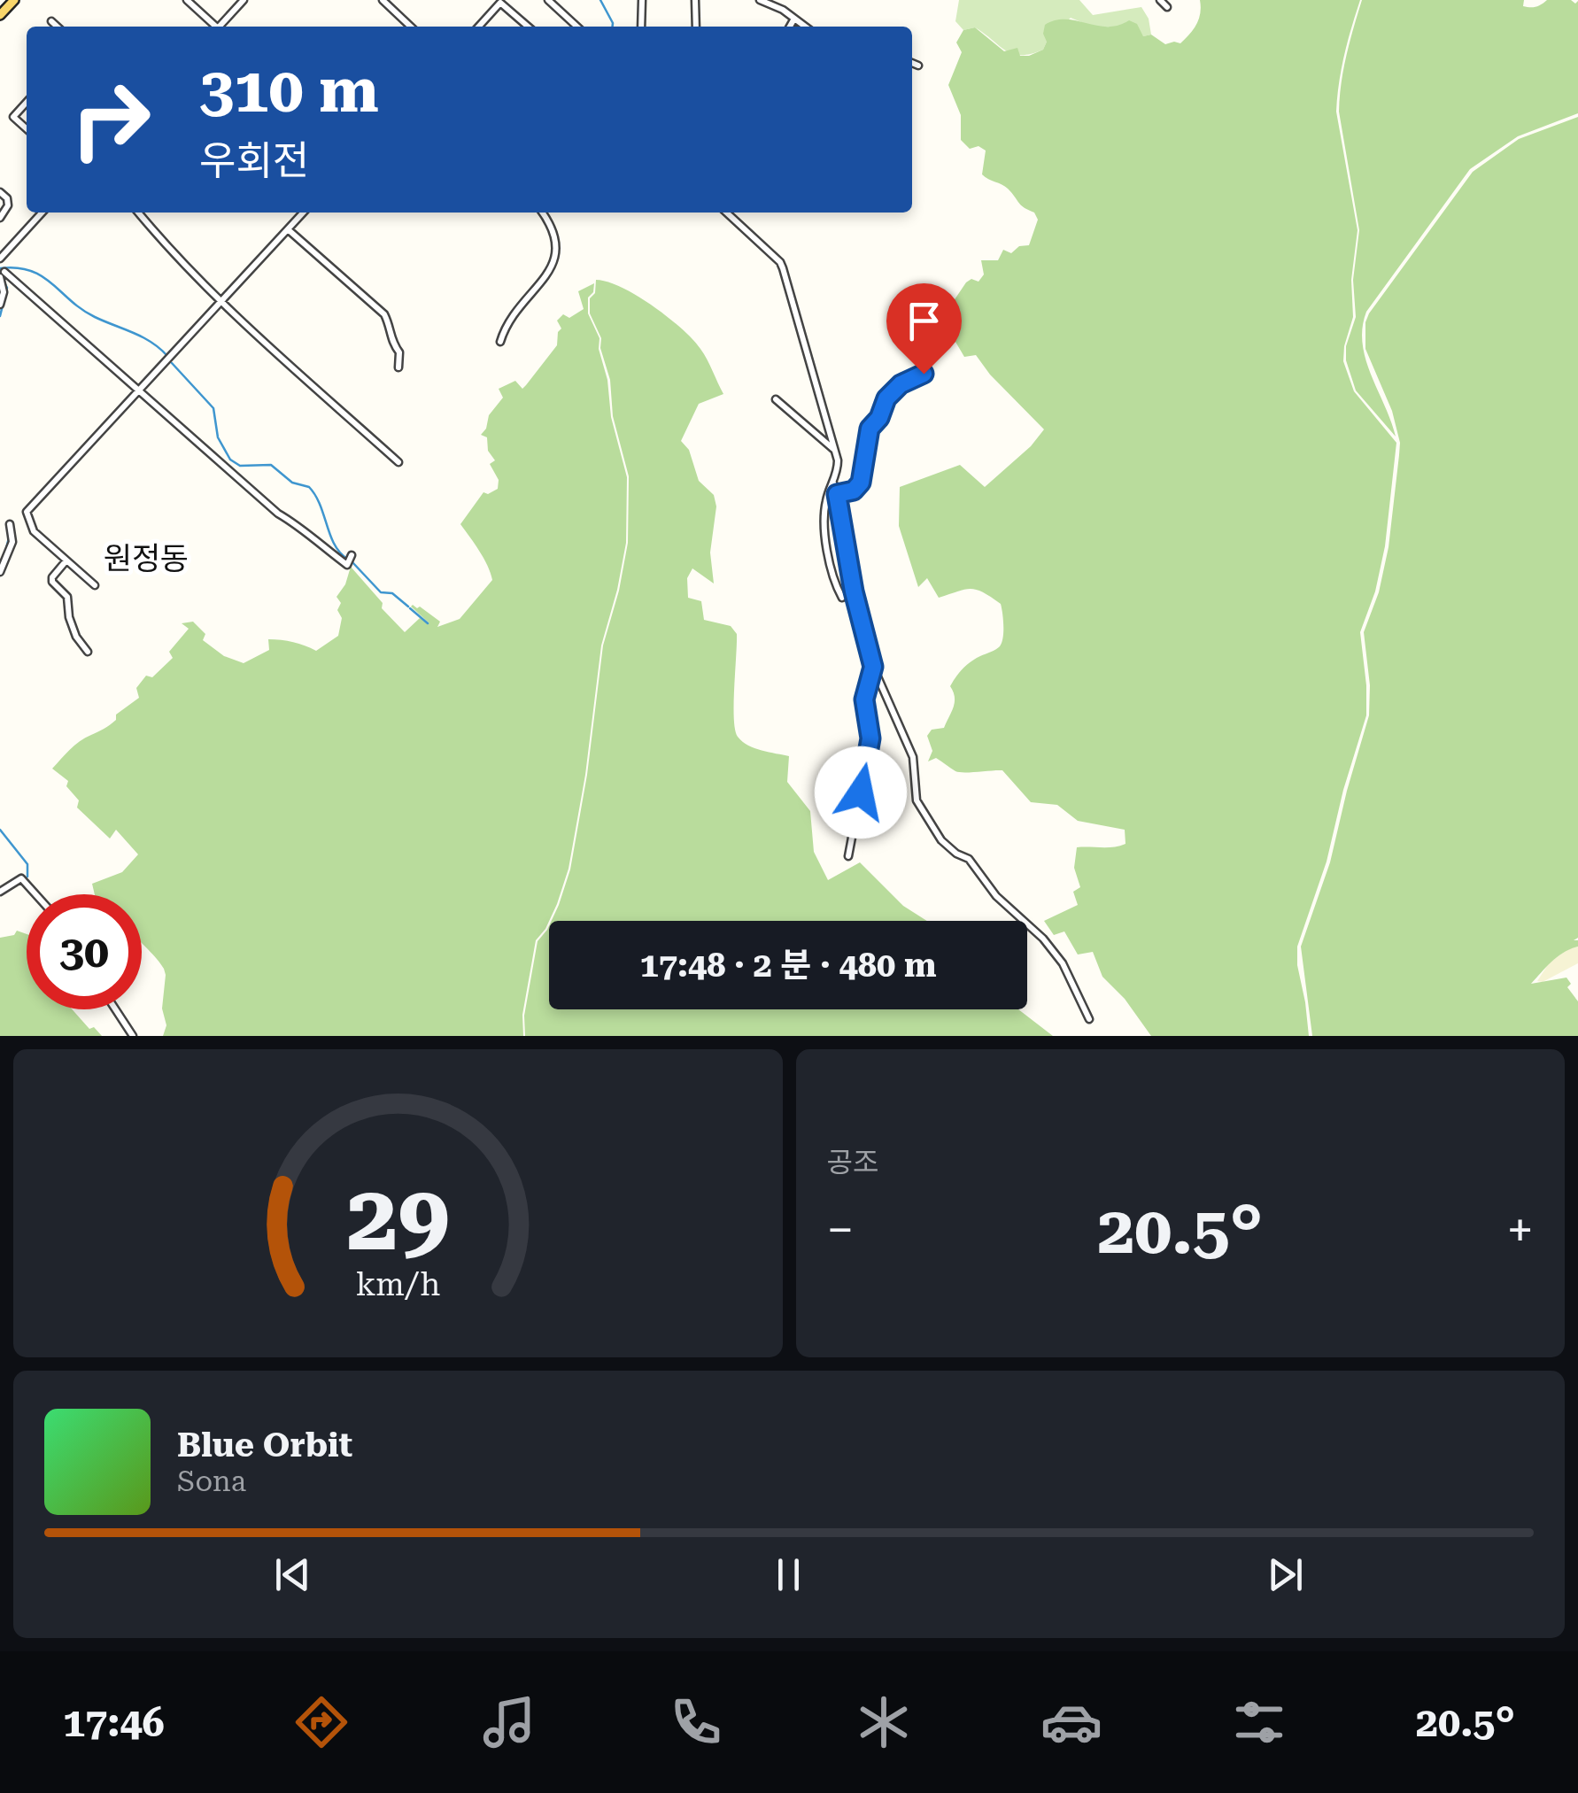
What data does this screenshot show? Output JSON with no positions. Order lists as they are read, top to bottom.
{
  "districts": ["원정동"],
  "page": {
    "turn": ["310 m", "우회전"],
    "limit": "30",
    "trip": "17:48 · 2 분 · 480 m",
    "tile": "공조",
    "heat": ["−", "20.5°", "+"],
    "song": ["Blue Orbit", "Sona"],
    "tabs": ["17:46", "20.5°"],
    "gauge": ["29", "km/h"]
  }
}
